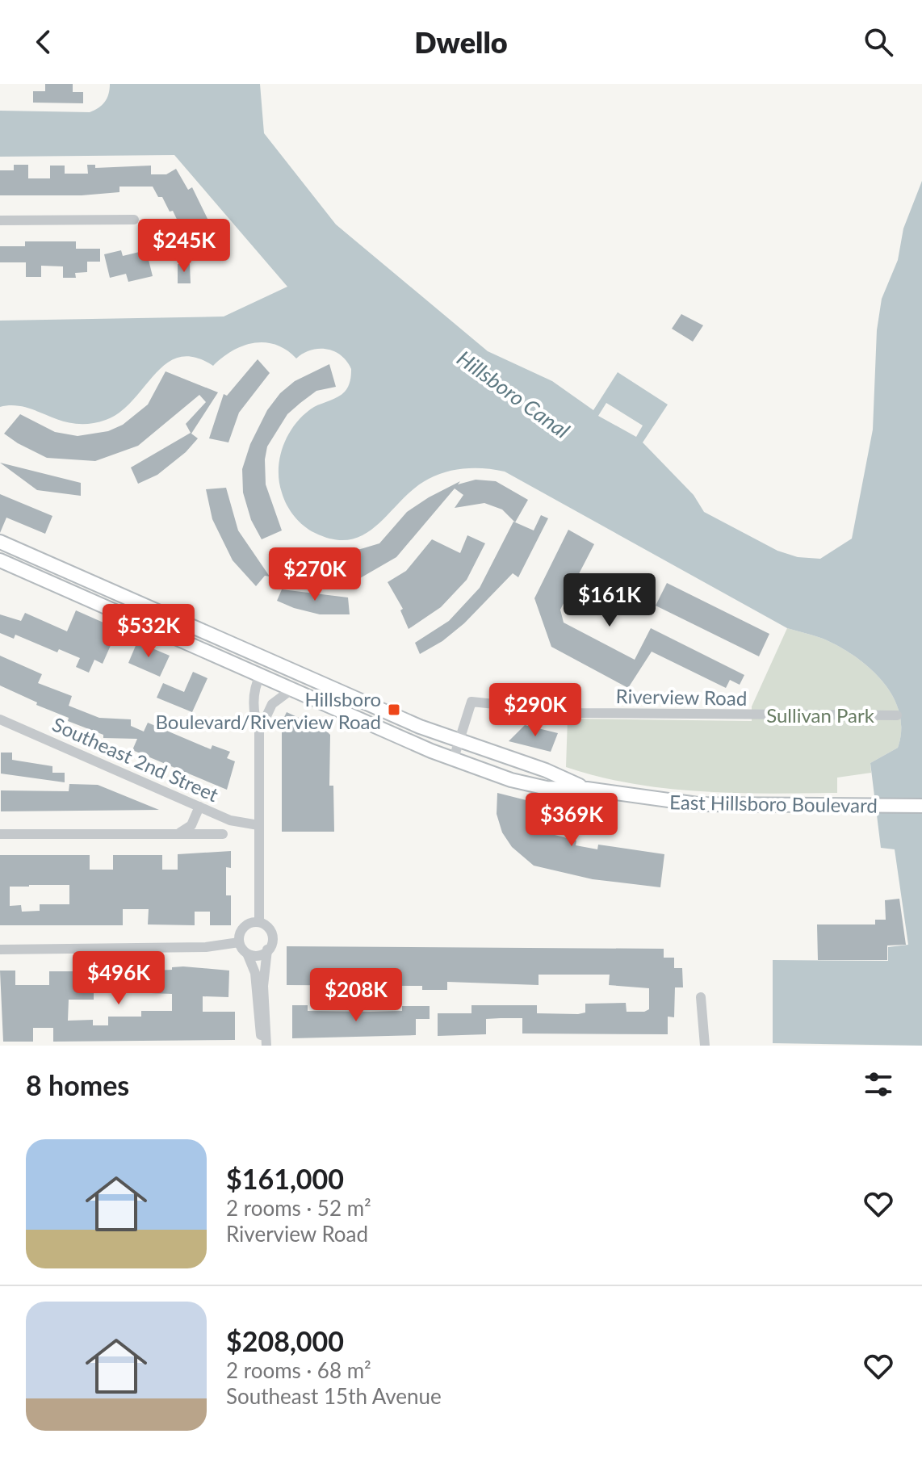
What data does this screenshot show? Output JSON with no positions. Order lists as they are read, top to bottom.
{
  "streets": {
    "main road": ["East Hillsboro Boulevard"],
    "street": ["Riverview Road", "Southeast 2nd Street"]
  },
  "crossings": [
    ["Riverview Road", "East Hillsboro Boulevard"]
  ],
  "water": ["Hillsboro Canal"],
  "parks": ["Sullivan Park"],
  "places": {
    "transit": ["Hillsboro Boulevard/Riverview Road"]
  },
  "page": {
    "header": "Dwello",
    "price": [
      "$245K",
      "$270K",
      "$161K",
      "$532K",
      "$290K",
      "$369K",
      "$496K",
      "$208K"
    ],
    "heading": "8 homes",
    "list": [
      {
        "name": "$161,000",
        "note": "2 rooms · 52 m² · Riverview Road"
      },
      {
        "name": "$208,000",
        "note": "2 rooms · 68 m² · Southeast 15th Avenue"
      }
    ]
  }
}
